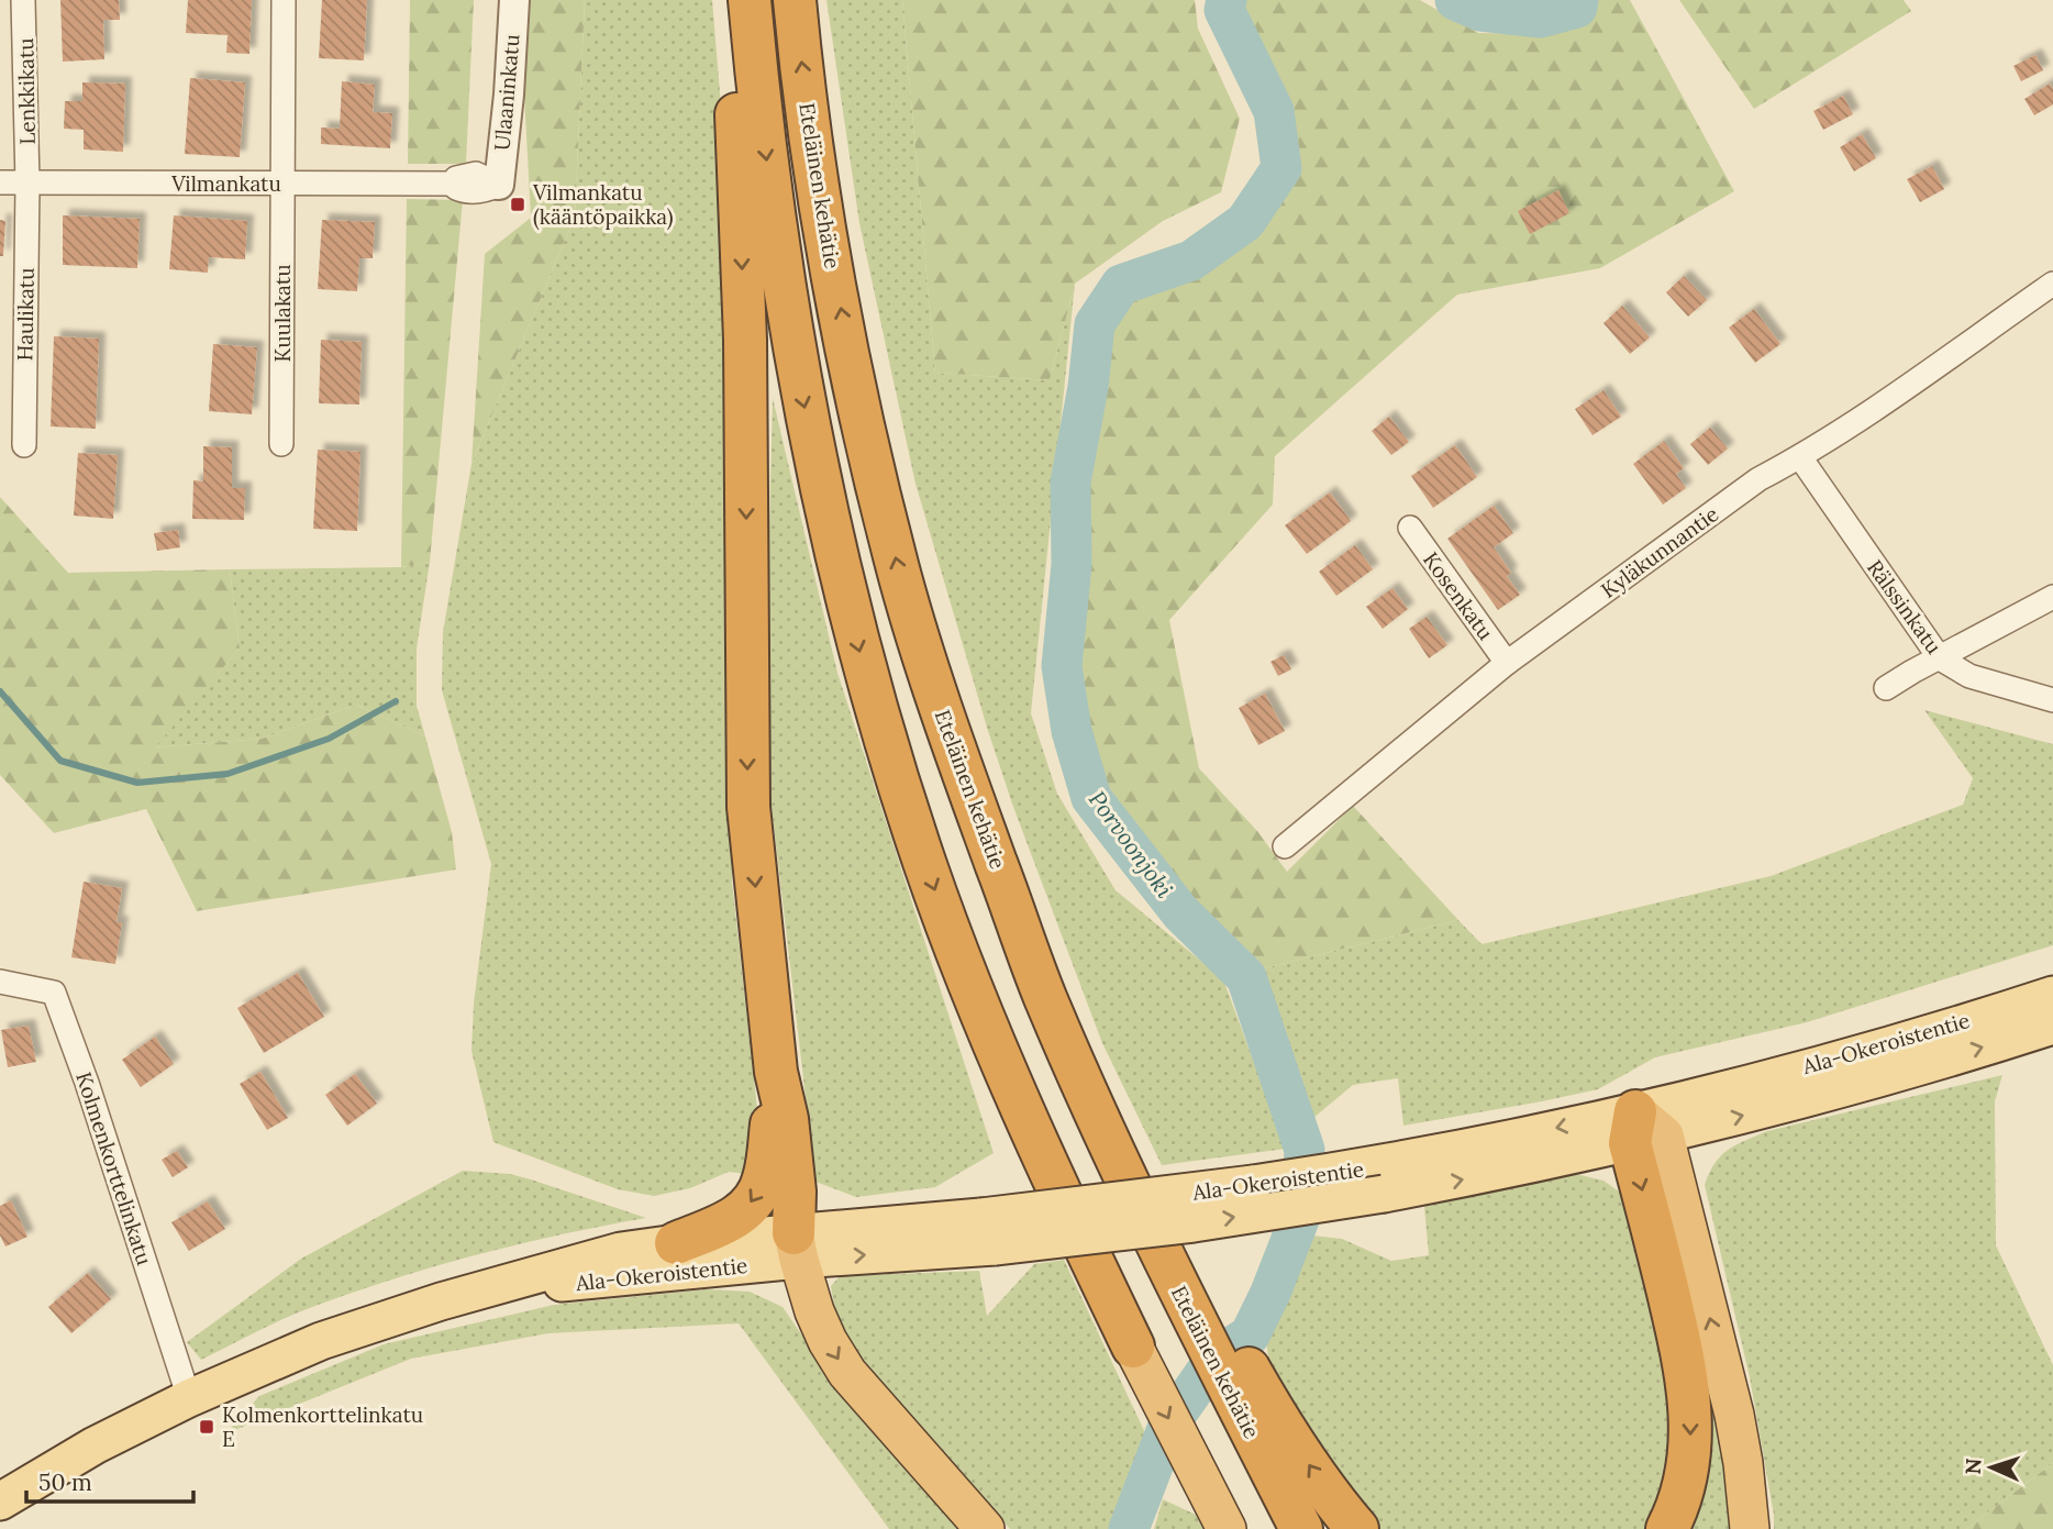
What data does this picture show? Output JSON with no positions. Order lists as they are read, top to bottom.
{
  "streets": {
    "highway": ["Eteläinen kehätie"],
    "main road": ["Ala-Okeroistentie"],
    "street": [
      "Lenkkikatu",
      "Ulaaninkatu",
      "Vilmankatu",
      "Kuulakatu",
      "Haulikatu",
      "Kyläkunnantie",
      "Kosenkatu",
      "Rälssinkatu",
      "Kolmenkorttelinkatu"
    ]
  },
  "crossings": [
    ["Lenkkikatu", "Vilmankatu"],
    ["Lenkkikatu", "Haulikatu"],
    ["Ulaaninkatu", "Vilmankatu"],
    ["Vilmankatu", "Kuulakatu"],
    ["Vilmankatu", "Haulikatu"],
    ["Kyläkunnantie", "Kosenkatu"],
    ["Kyläkunnantie", "Rälssinkatu"],
    ["Ala-Okeroistentie", "Kolmenkorttelinkatu"]
  ],
  "water": ["Porvoonjoki"],
  "places": {
    "transit": ["Vilmankatu (kääntöpaikka)", "Kolmenkorttelinkatu E"]
  },
  "scale_bar": "50 m",
  "north": "left"
}
